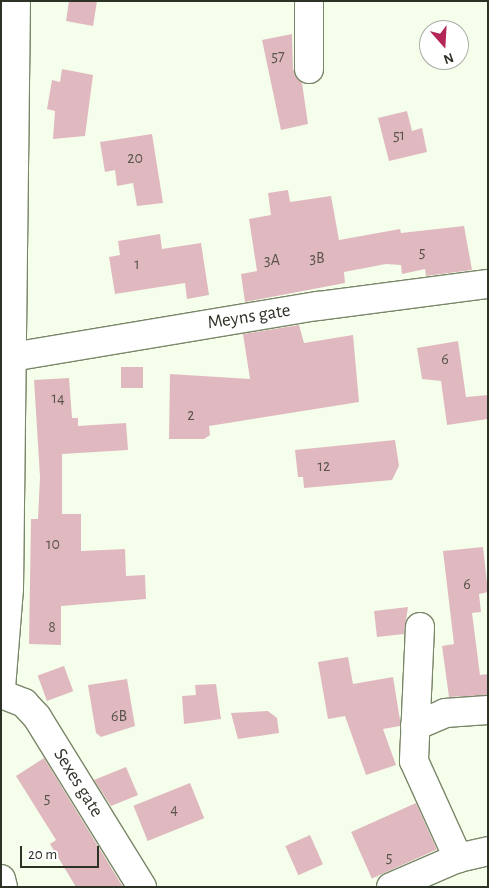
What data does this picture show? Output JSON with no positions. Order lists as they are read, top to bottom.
{
  "streets": {
    "street": ["Meyns gate", "Sexes gate"]
  },
  "house_numbers": [
    "57",
    "51",
    "20",
    "5",
    "3B",
    "3A",
    "1",
    "6",
    "14",
    "2",
    "12",
    "10",
    "6",
    "8",
    "6B",
    "5",
    "4",
    "5"
  ],
  "scale_bar": "20 m",
  "north": "bottom"
}
